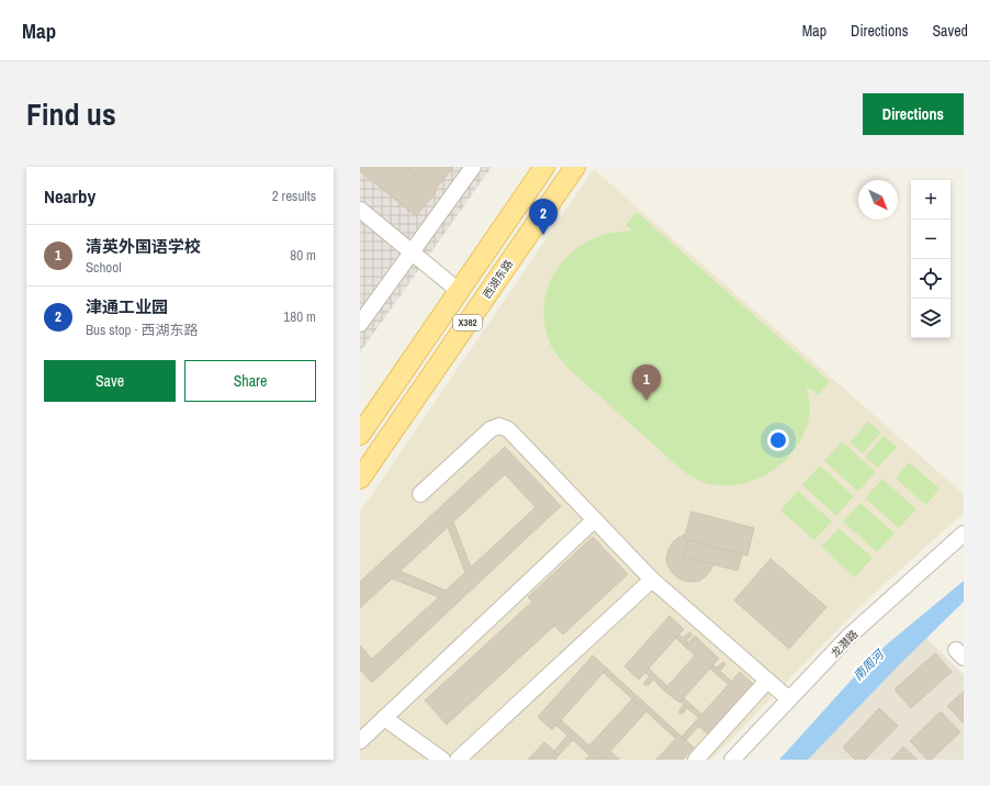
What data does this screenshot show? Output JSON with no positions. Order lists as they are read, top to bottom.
{
  "streets": {
    "main road": ["西湖东路", "X362"],
    "street": ["龙潜路"]
  },
  "water": ["南周河"],
  "north": "bottom right",
  "page": {
    "header": "Map",
    "nav": ["Map", "Directions", "Saved"],
    "title": "Find us",
    "buttons": [
      "Directions",
      ["Save", "Share"]
    ],
    "heading": ["Nearby", "2 results"],
    "map_buttons": ["+", "−"],
    "pins": ["2", "1"],
    "list": [
      {
        "mark": "1",
        "name": "清英外国语学校",
        "note": "School",
        "value": "80 m"
      },
      {
        "mark": "2",
        "name": "津通工业园",
        "note": "Bus stop · 西湖东路",
        "value": "180 m"
      }
    ]
  }
}
